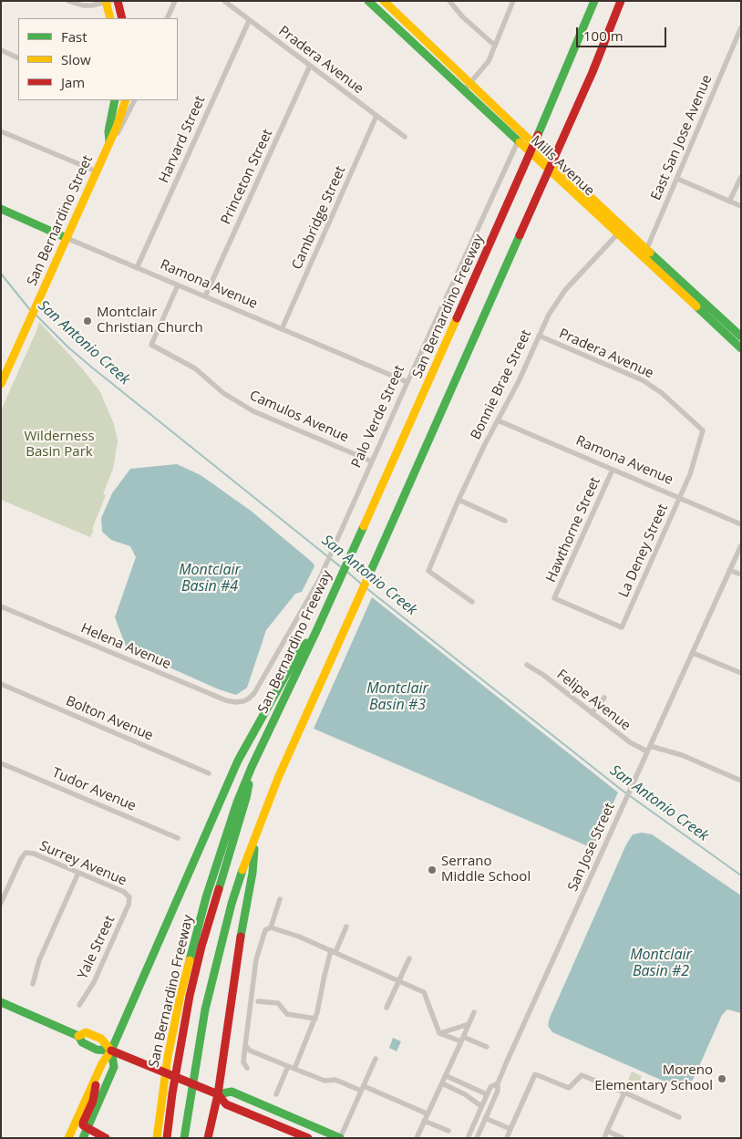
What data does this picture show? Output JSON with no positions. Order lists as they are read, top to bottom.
{
  "streets": {
    "main road": [
      "Mills Avenue",
      "San Bernardino Street",
      "Ramona Avenue",
      "San Bernardino Freeway"
    ],
    "street": [
      "Pradera Avenue",
      "East San Jose Avenue",
      "Harvard Street",
      "Princeton Street",
      "Cambridge Street",
      "Bonnie Brae Street",
      "Camulos Avenue",
      "Palo Verde Street",
      "Hawthorne Street",
      "La Deney Street",
      "Helena Avenue",
      "Felipe Avenue",
      "Bolton Avenue",
      "Tudor Avenue",
      "San Jose Street",
      "Surrey Avenue",
      "Yale Street"
    ]
  },
  "crossings": [
    ["Pradera Avenue", "Harvard Street"],
    ["Pradera Avenue", "Princeton Street"],
    ["Pradera Avenue", "Cambridge Street"],
    ["Pradera Avenue", "Bonnie Brae Street"],
    ["Pradera Avenue", "La Deney Street"],
    ["East San Jose Avenue", "Mills Avenue"],
    ["Harvard Street", "Ramona Avenue"],
    ["Mills Avenue", "Bonnie Brae Street"],
    ["Mills Avenue", "Palo Verde Street"],
    ["Princeton Street", "Ramona Avenue"],
    ["Cambridge Street", "Ramona Avenue"],
    ["San Bernardino Street", "Ramona Avenue"],
    ["Ramona Avenue", "Bonnie Brae Street"],
    ["Ramona Avenue", "Camulos Avenue"],
    ["Ramona Avenue", "Palo Verde Street"],
    ["Ramona Avenue", "Hawthorne Street"],
    ["Ramona Avenue", "La Deney Street"],
    ["Camulos Avenue", "Palo Verde Street"],
    ["Palo Verde Street", "Helena Avenue"],
    ["Hawthorne Street", "La Deney Street"],
    ["Felipe Avenue", "San Jose Street"],
    ["Surrey Avenue", "Yale Street"]
  ],
  "water": [
    "San Antonio Creek",
    "Montclair Basin #4",
    "Montclair Basin #3",
    "Montclair Basin #2"
  ],
  "parks": ["Wilderness Basin Park"],
  "places": ["Montclair Christian Church", "Serrano Middle School", "Moreno Elementary School"],
  "legend": ["Fast", "Slow", "Jam"],
  "scale_bar": "100 m"
}
